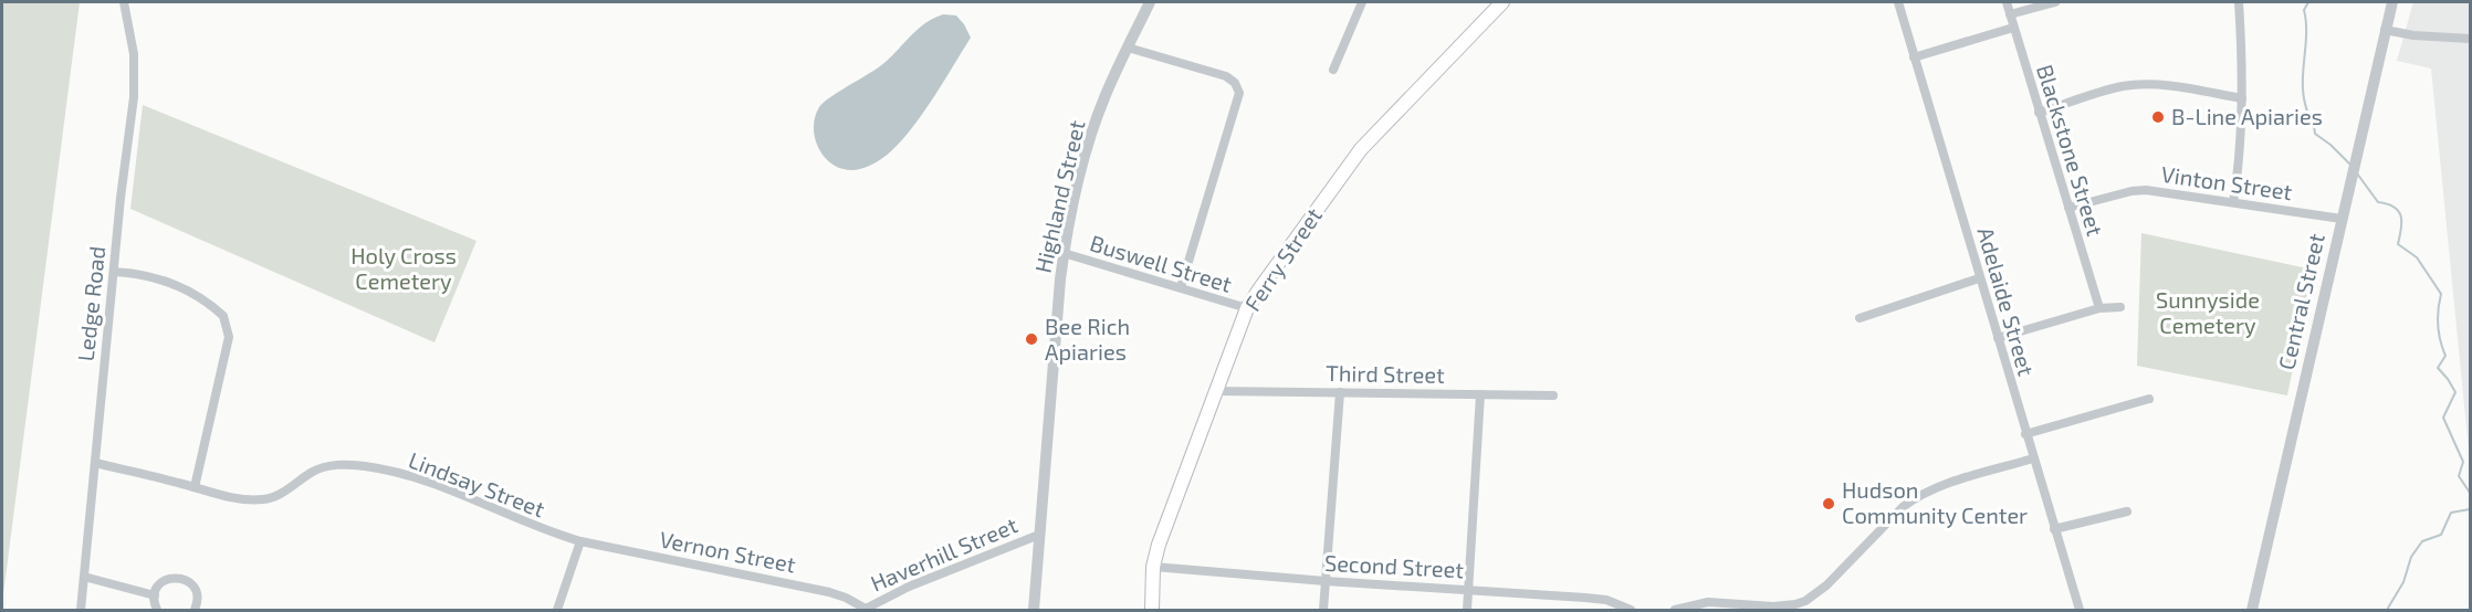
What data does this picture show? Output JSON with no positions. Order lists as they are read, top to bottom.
{
  "streets": {
    "main road": ["Ferry Street"],
    "street": [
      "Blackstone Street",
      "Vinton Street",
      "Highland Street",
      "Buswell Street",
      "Adelaide Street",
      "Central Street",
      "Ledge Road",
      "Third Street",
      "Lindsay Street",
      "Vernon Street",
      "Haverhill Street",
      "Second Street"
    ]
  },
  "crossings": [
    ["Blackstone Street", "Vinton Street"],
    ["Vinton Street", "Central Street"],
    ["Highland Street", "Buswell Street"],
    ["Highland Street", "Haverhill Street"],
    ["Ferry Street", "Buswell Street"],
    ["Ferry Street", "Third Street"],
    ["Ferry Street", "Second Street"],
    ["Ledge Road", "Lindsay Street"],
    ["Lindsay Street", "Vernon Street"],
    ["Vernon Street", "Haverhill Street"]
  ],
  "parks": ["Holy Cross Cemetery", "Sunnyside Cemetery"],
  "places": ["B-Line Apiaries", "Bee Rich Apiaries", "Hudson Community Center"]
}
